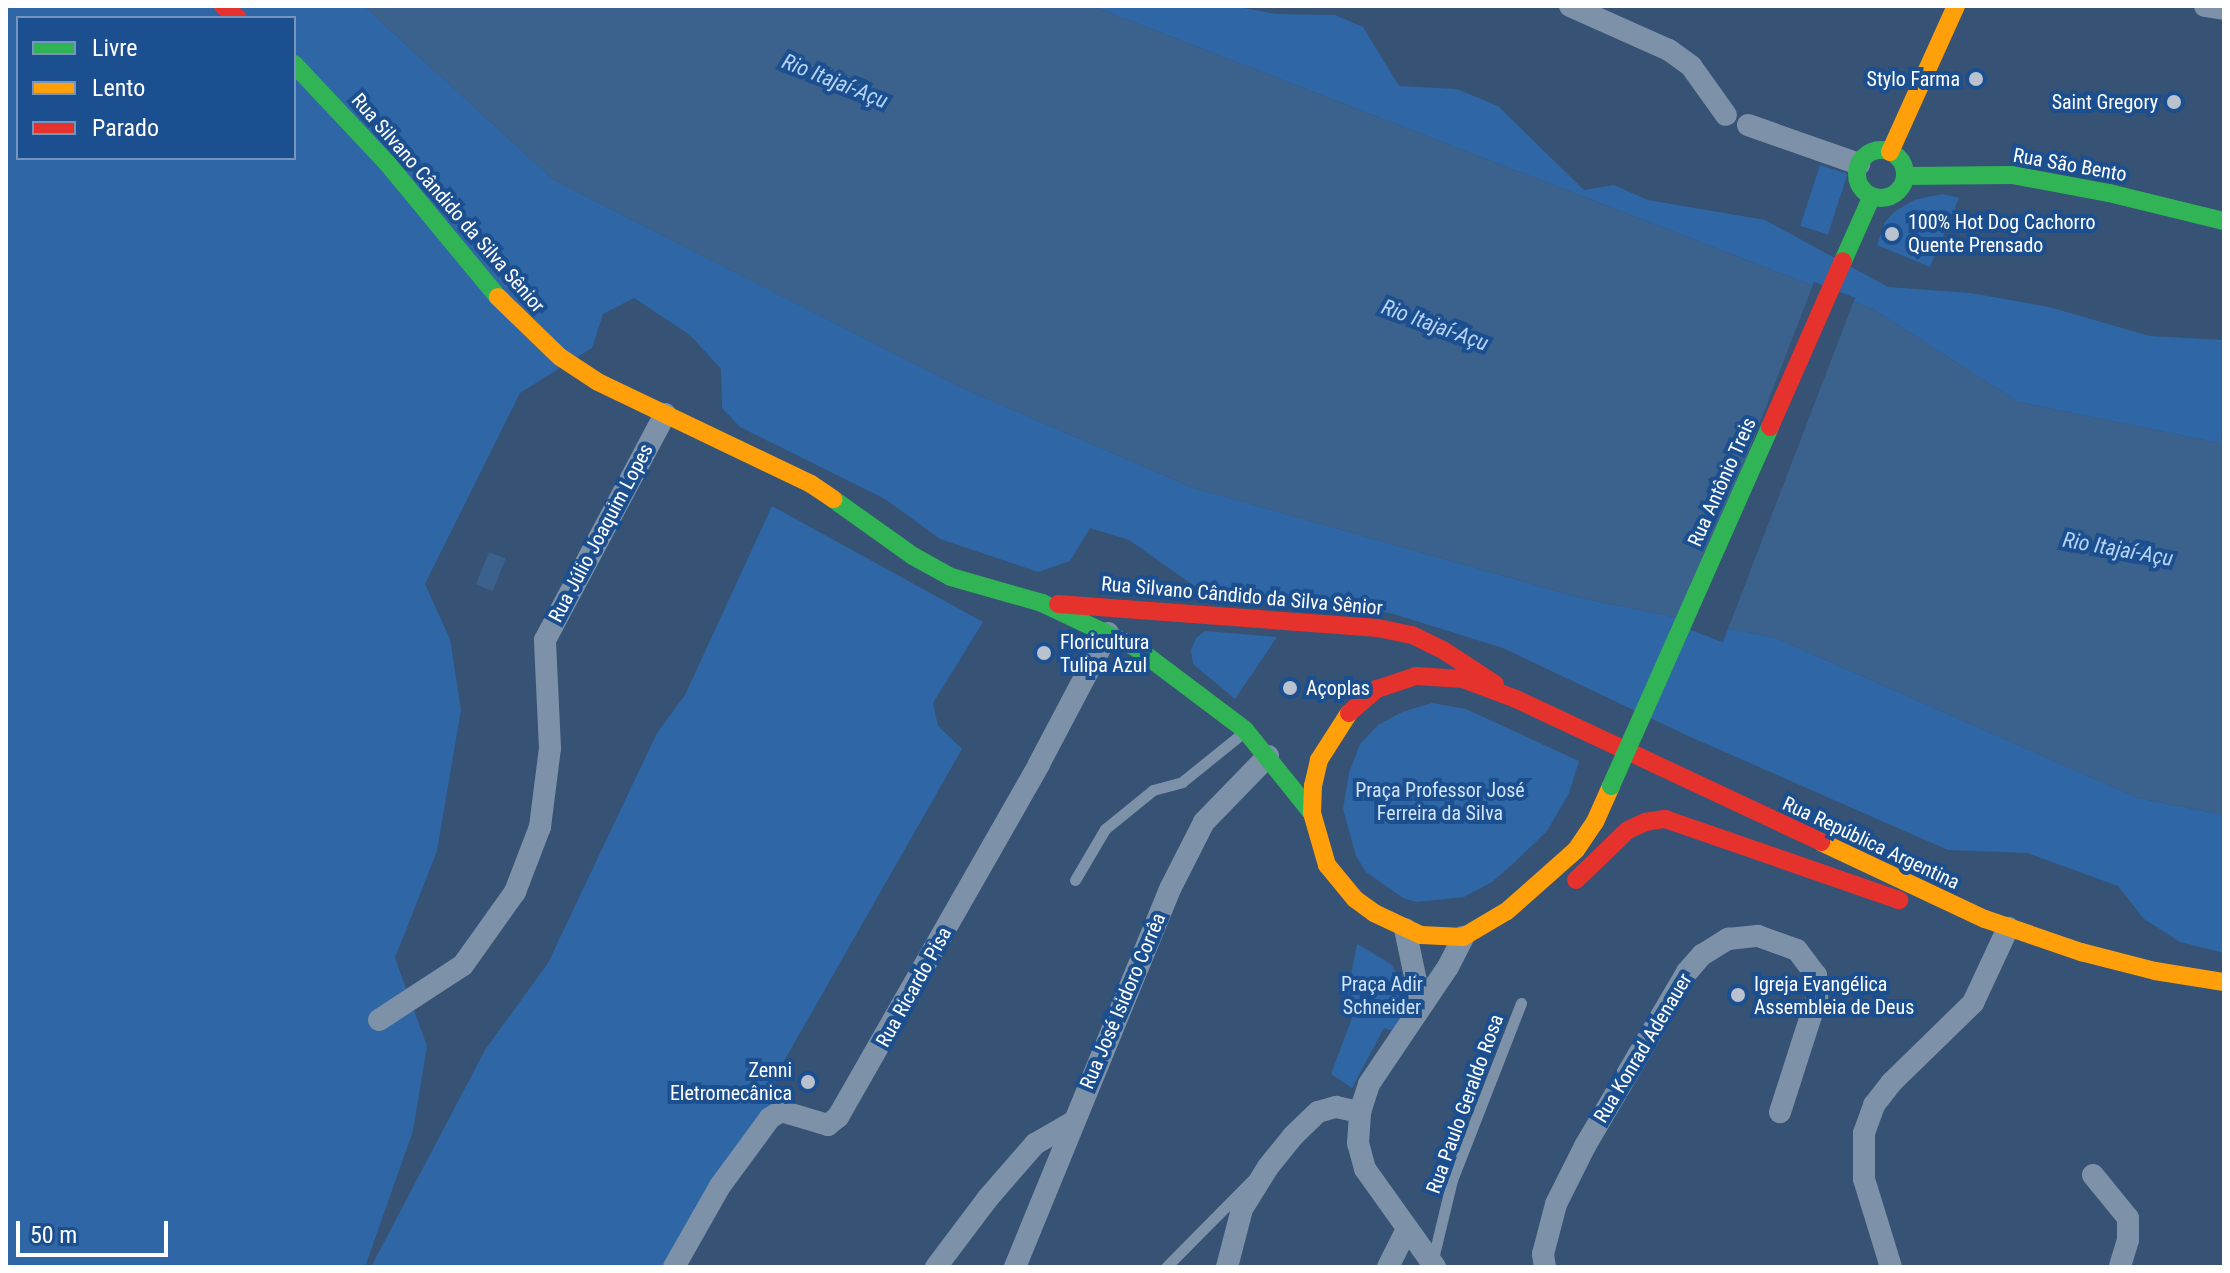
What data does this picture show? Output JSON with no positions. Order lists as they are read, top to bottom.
{
  "streets": {
    "main road": [
      "Rua São Bento",
      "Rua Silvano Cândido da Silva Sênior",
      "Rua Antônio Treis",
      "Rua República Argentina"
    ],
    "street": [
      "Rua Júlio Joaquim Lopes",
      "Rua Ricardo Pisa",
      "Rua José Isidoro Corrêa",
      "Rua Konrad Adenauer"
    ],
    "lane": ["Rua Paulo Geraldo Rosa"]
  },
  "crossings": [
    ["Rua São Bento", "Rua Antônio Treis"],
    ["Rua Silvano Cândido da Silva Sênior", "Rua Júlio Joaquim Lopes"],
    ["Rua Silvano Cândido da Silva Sênior", "Rua República Argentina"],
    ["Rua Silvano Cândido da Silva Sênior", "Rua Ricardo Pisa"],
    ["Rua Silvano Cândido da Silva Sênior", "Rua José Isidoro Corrêa"]
  ],
  "water": ["Rio Itajaí-Açu"],
  "parks": ["Praça Professor José Ferreira da Silva", "Praça Adir Schneider"],
  "places": [
    "Stylo Farma",
    "Saint Gregory",
    "100% Hot Dog Cachorro Quente Prensado",
    "Floricultura Tulipa Azul",
    "Açoplas",
    "Igreja Evangélica Assembleia de Deus",
    "Zenni Eletromecânica"
  ],
  "legend": ["Livre", "Lento", "Parado"],
  "scale_bar": "50 m"
}
